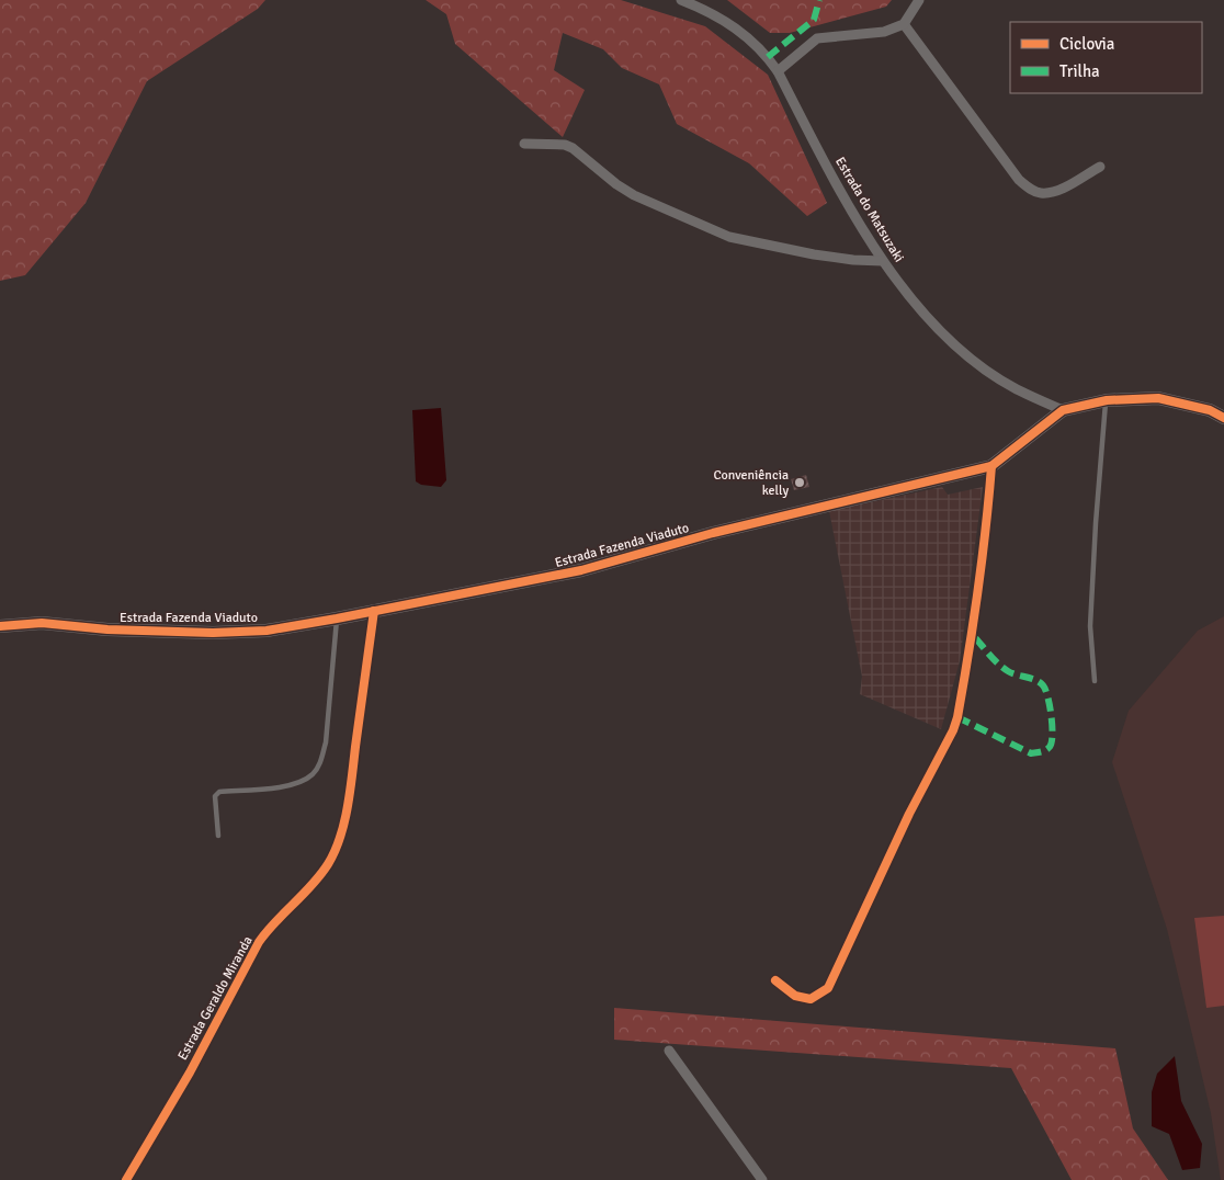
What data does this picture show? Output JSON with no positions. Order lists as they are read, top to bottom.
{
  "streets": {
    "street": ["Estrada do Matsuzaki", "Estrada Fazenda Viaduto", "Estrada Geraldo Miranda"]
  },
  "crossings": [
    ["Estrada do Matsuzaki", "Estrada Fazenda Viaduto"],
    ["Estrada Fazenda Viaduto", "Estrada Geraldo Miranda"]
  ],
  "places": ["Conveniência kelly"],
  "legend": ["Ciclovia", "Trilha"]
}
